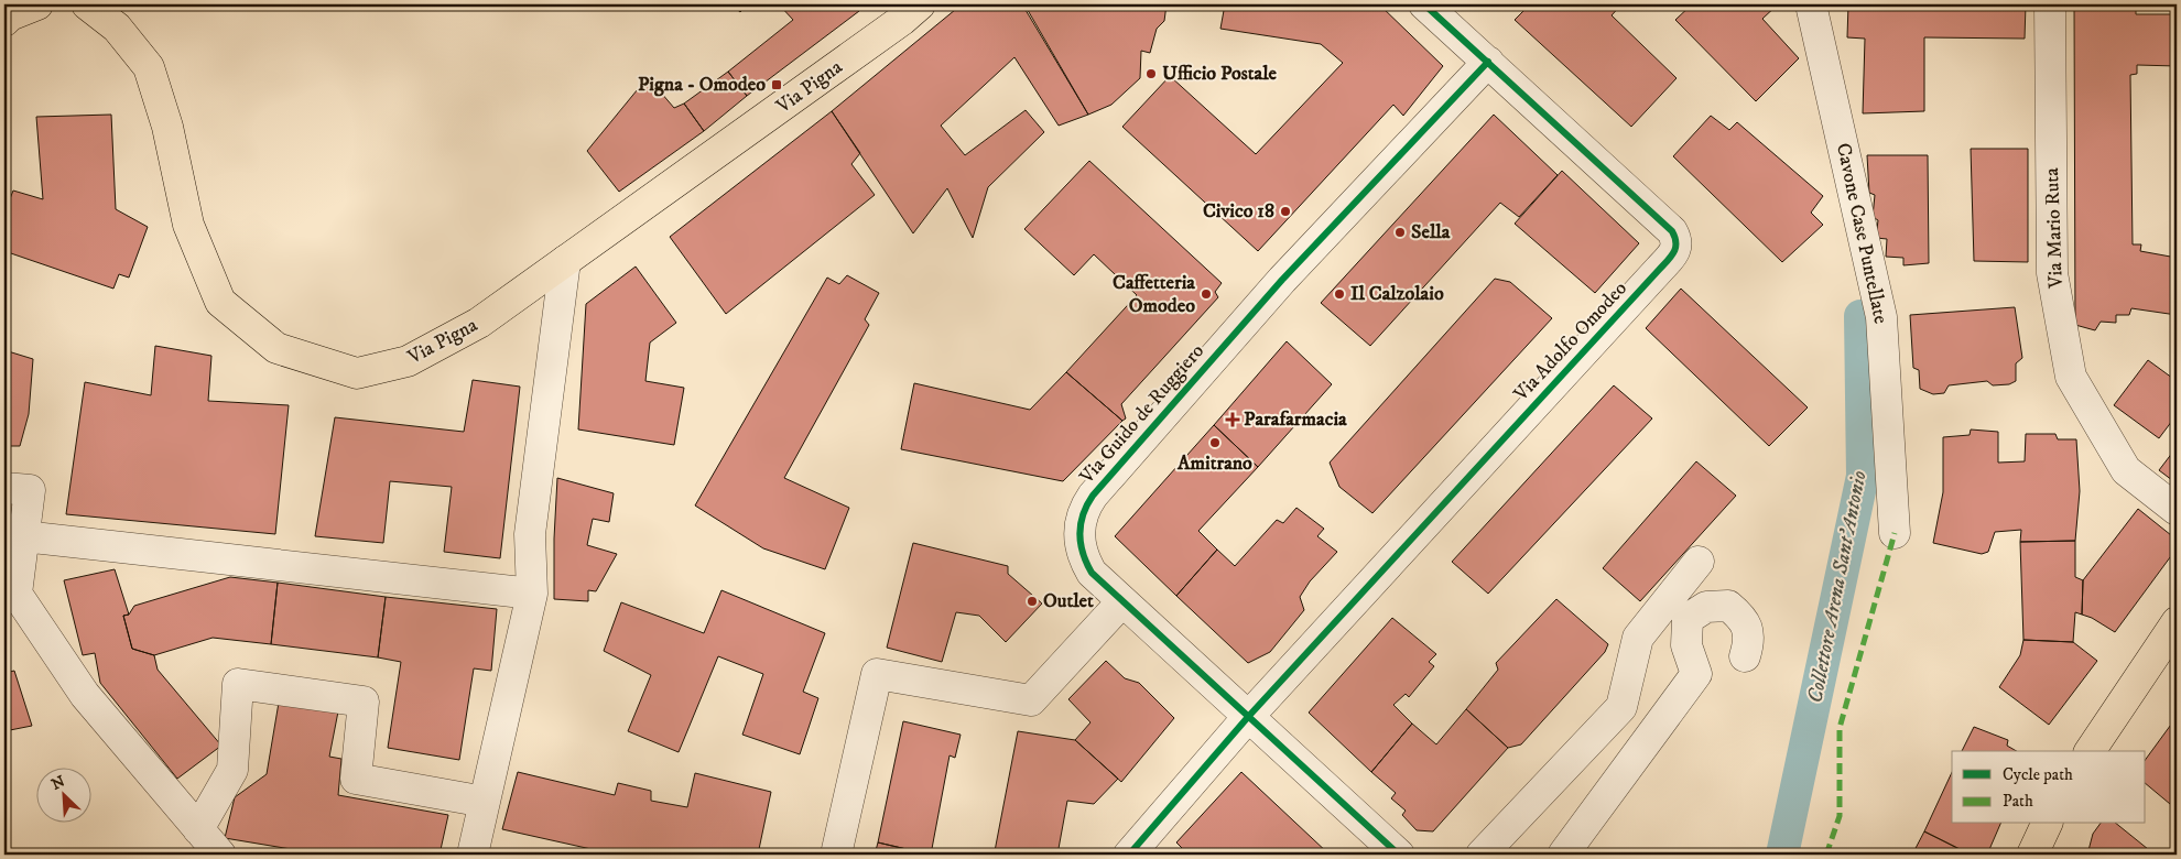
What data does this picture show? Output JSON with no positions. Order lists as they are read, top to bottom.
{
  "streets": {
    "main road": ["Via Pigna"],
    "street": [
      "Via Mario Ruta",
      "Cavone Case Puntellate",
      "Via Adolfo Omodeo",
      "Via Guido de Ruggiero"
    ]
  },
  "crossings": [
    ["Via Adolfo Omodeo", "Via Guido de Ruggiero"]
  ],
  "water": ["Collettore Arena Sant'Antonio"],
  "places": {
    "other": [
      "Ufficio Postale",
      "Civico 18",
      "Sella",
      "Caffetteria Omodeo",
      "Il Calzolaio",
      "Amitrano",
      "Outlet"
    ],
    "transit": ["Pigna - Omodeo"],
    "health": ["Parafarmacia"]
  },
  "legend": ["Cycle path", "Path"],
  "north": "top left"
}
